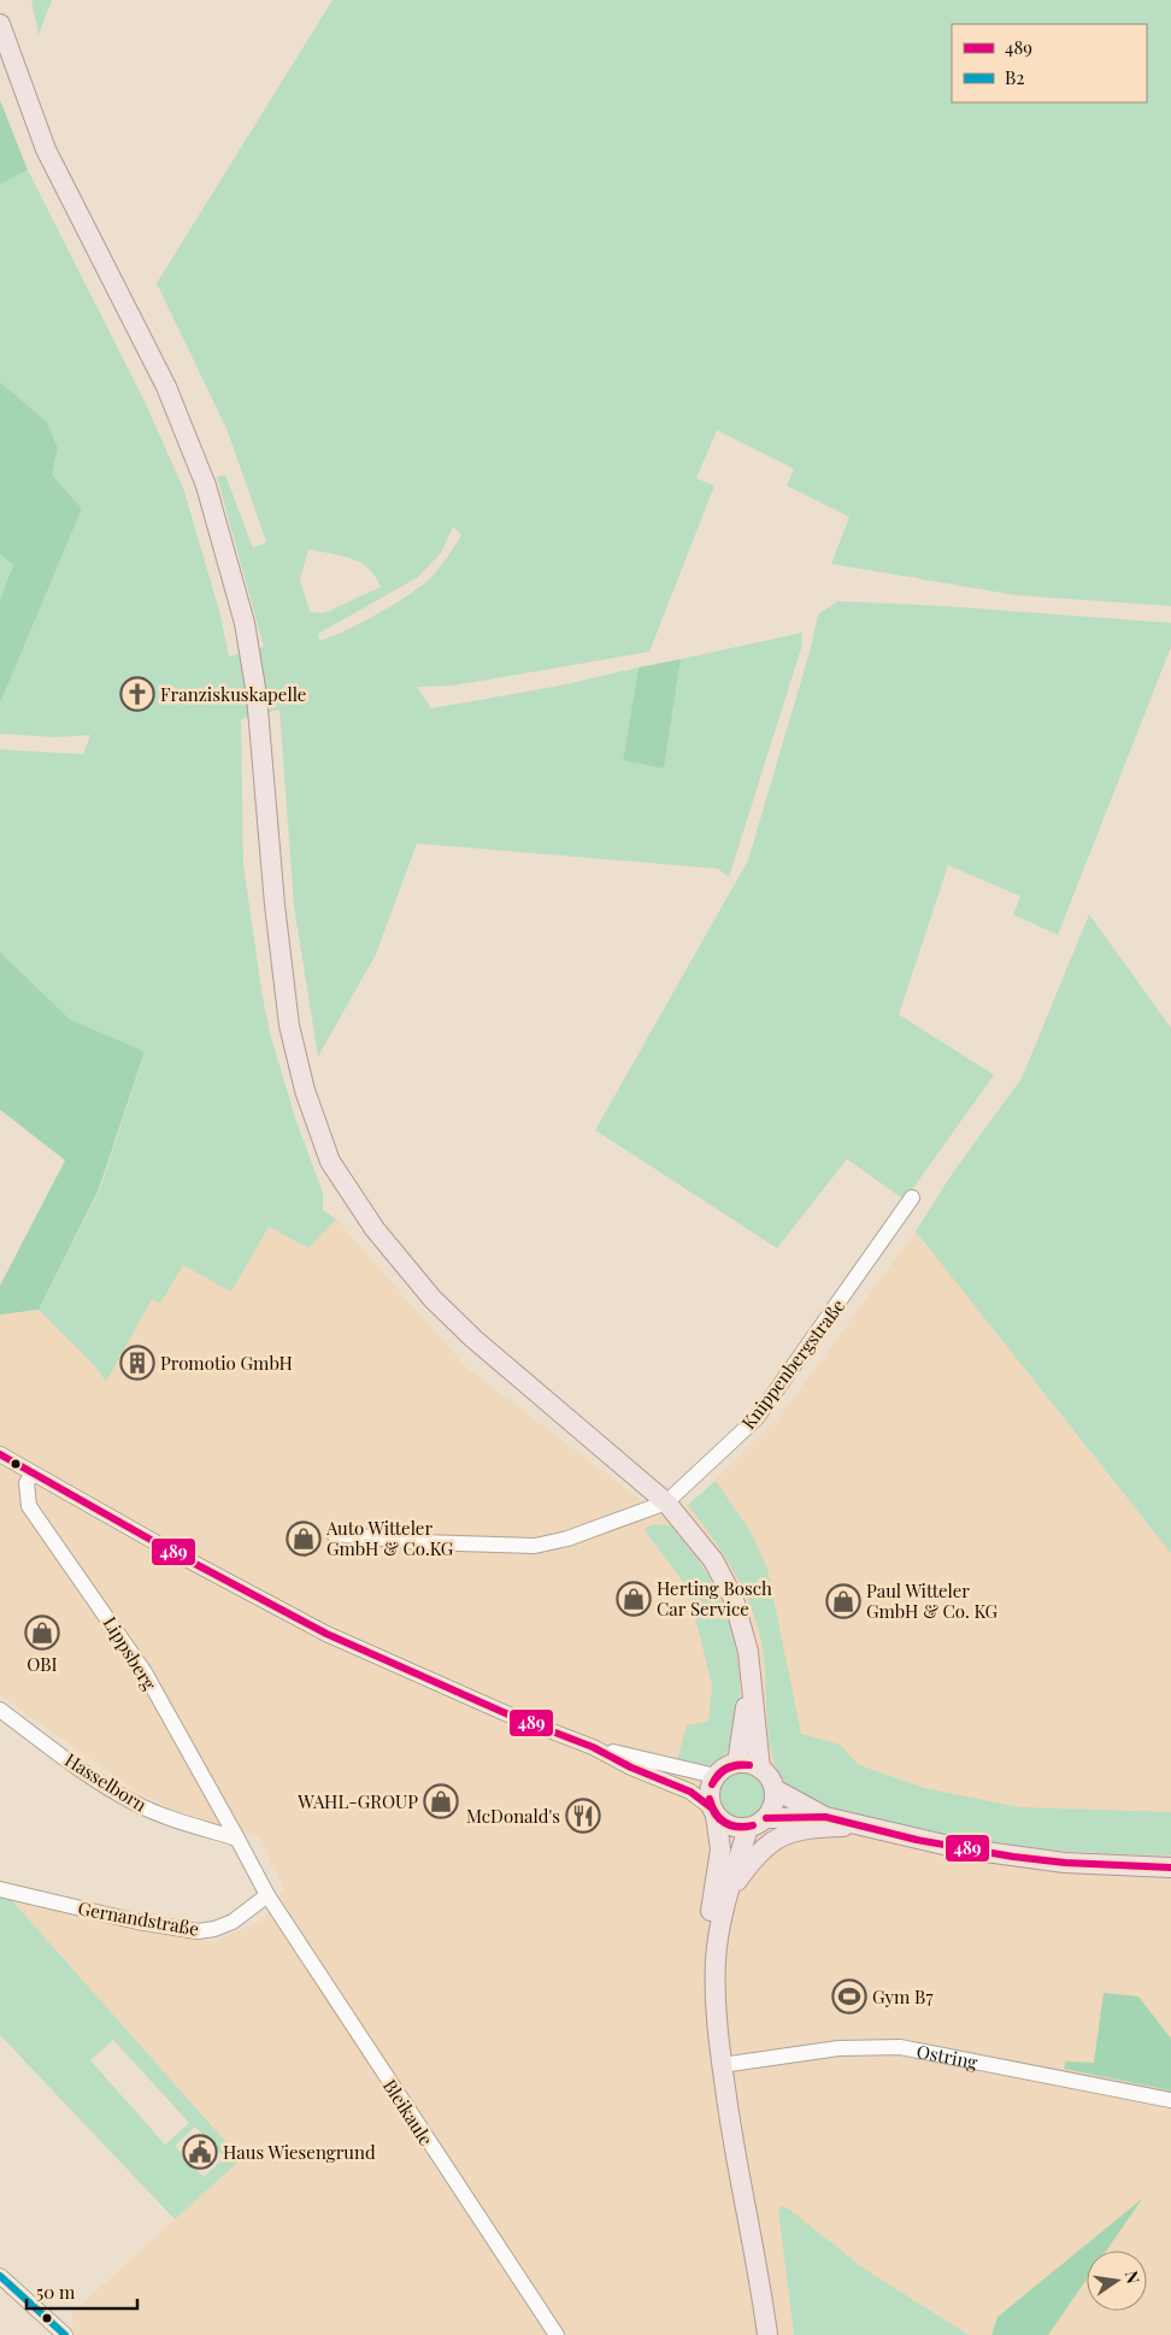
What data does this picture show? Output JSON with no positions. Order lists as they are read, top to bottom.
{
  "streets": {
    "street": [
      "Knippenbergstraße",
      "Lippsberg",
      "Hasselborn",
      "Gernandstraße",
      "Ostring",
      "Bleikaule"
    ]
  },
  "crossings": [
    ["Lippsberg", "Hasselborn"],
    ["Gernandstraße", "Bleikaule"]
  ],
  "places": {
    "church": ["Franziskuskapelle"],
    "building": ["Promotio GmbH"],
    "shop": [
      "Auto Witteler GmbH & Co.KG",
      "Herting Bosch Car Service",
      "Paul Witteler GmbH & Co. KG",
      "OBI",
      "WAHL-GROUP"
    ],
    "restaurant": ["McDonald's"],
    "sports": ["Gym B7"],
    "public building": ["Haus Wiesengrund"]
  },
  "lines": ["transit line 489", "transit line B2"],
  "legend": ["489", "B2"],
  "scale_bar": "50 m",
  "north": "right"
}
